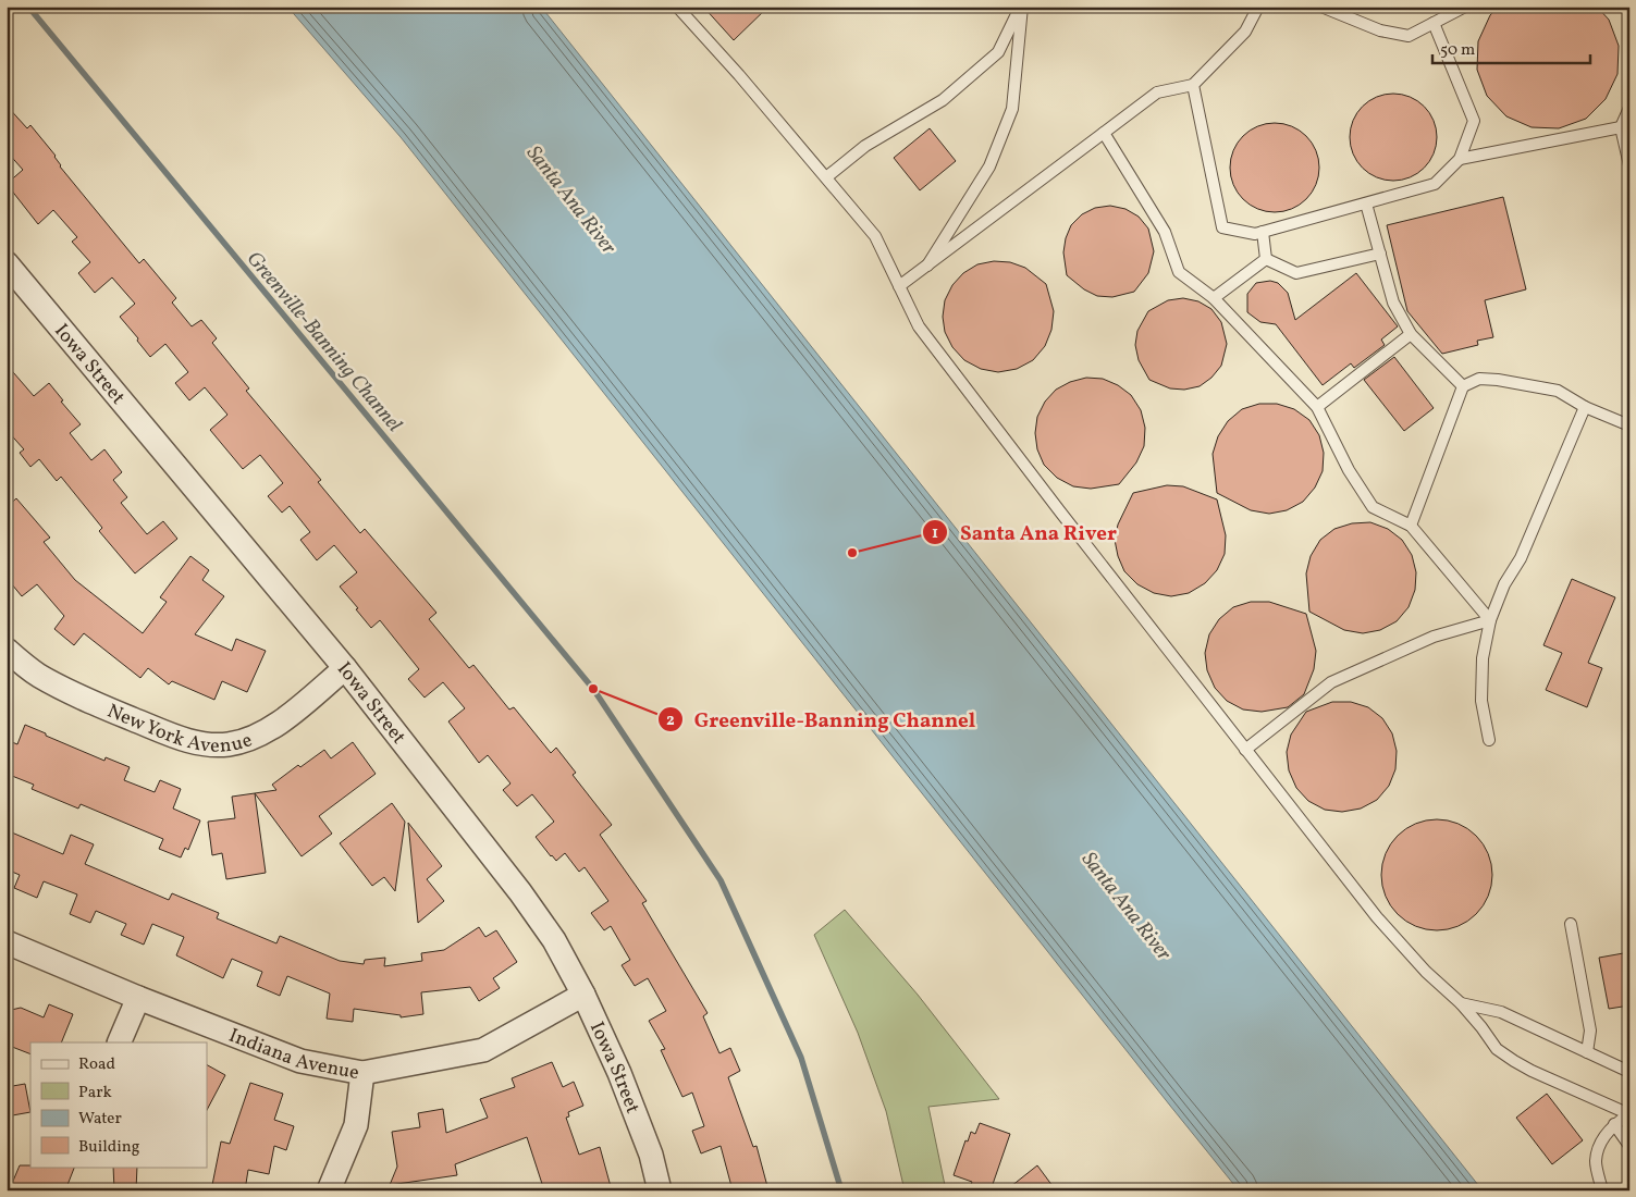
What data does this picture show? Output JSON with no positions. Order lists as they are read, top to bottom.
{
  "streets": {
    "street": ["Iowa Street", "New York Avenue", "Indiana Avenue"]
  },
  "crossings": [
    ["Iowa Street", "New York Avenue"],
    ["Iowa Street", "Indiana Avenue"]
  ],
  "water": ["Santa Ana River", "Greenville-Banning Channel"],
  "places": ["Santa Ana River", "Greenville-Banning Channel"],
  "legend": [
    "Road",
    "Park",
    "Water",
    "Building"
  ],
  "scale_bar": "50 m"
}
